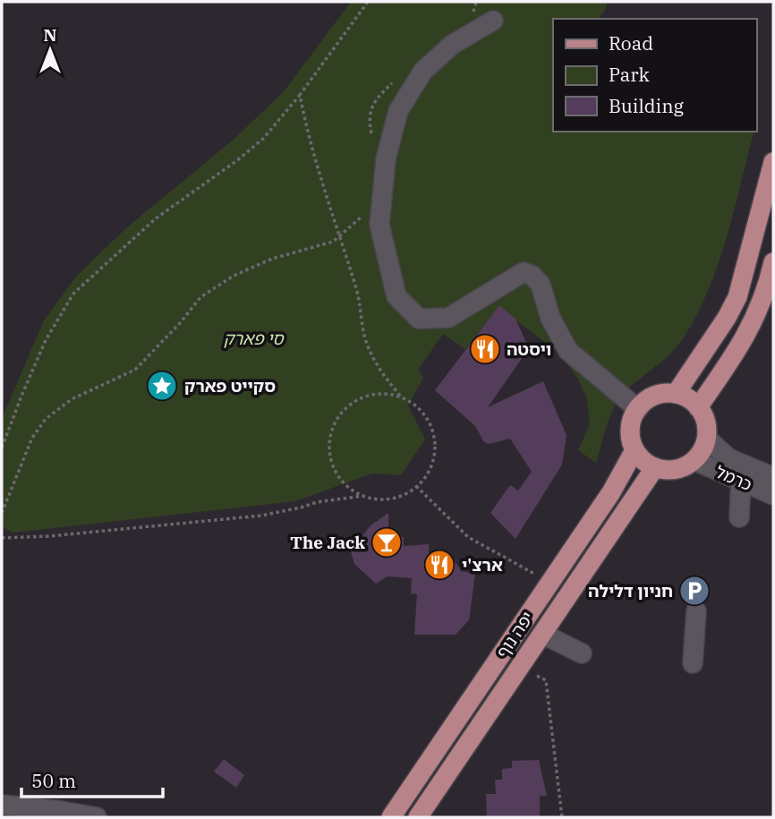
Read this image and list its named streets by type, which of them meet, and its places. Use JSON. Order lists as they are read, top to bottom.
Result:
{
  "streets": {
    "main road": ["יפה נוף"],
    "street": ["כרמל"]
  },
  "crossings": [
    ["כרמל", "יפה נוף"]
  ],
  "parks": ["סי פארק"],
  "places": {
    "restaurant": ["ויסטה", "ארצ'י"],
    "place": ["סקייט פארק"],
    "bar": ["The Jack"],
    "parking": ["חניון דלילה"]
  },
  "legend": ["Road", "Park", "Building"],
  "scale_bar": "50 m",
  "north": "top"
}
